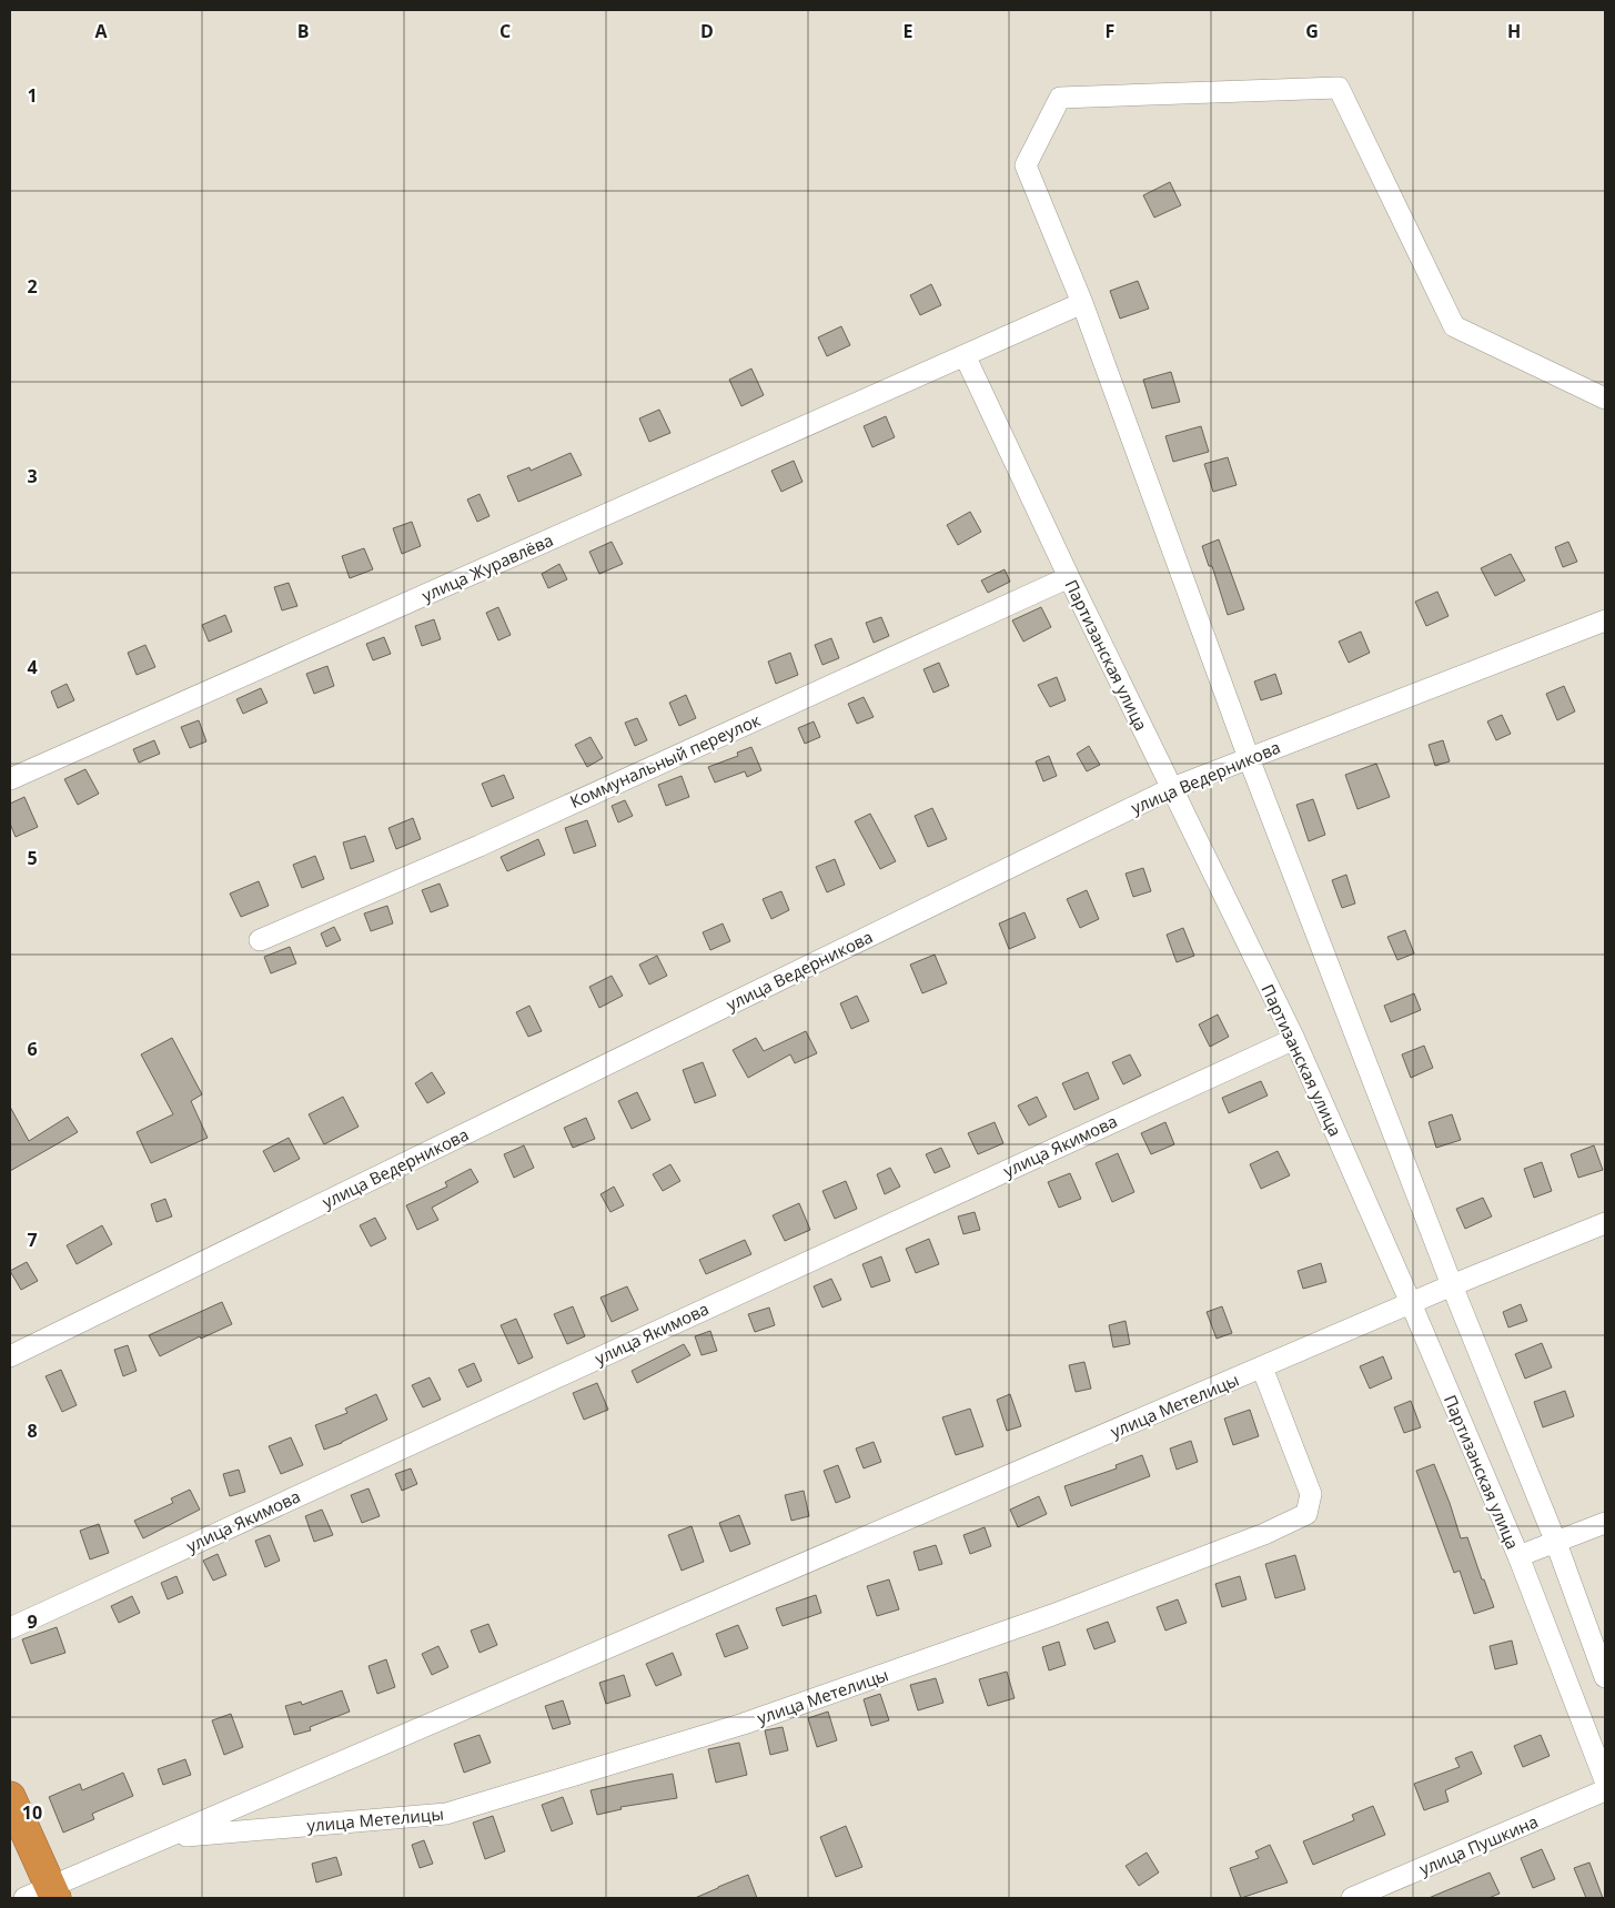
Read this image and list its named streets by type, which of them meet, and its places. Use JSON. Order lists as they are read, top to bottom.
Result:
{
  "streets": {
    "street": [
      "улица Журавлёва",
      "Партизанская улица",
      "Коммунальный переулок",
      "улица Ведерникова",
      "улица Якимова",
      "улица Метелицы",
      "улица Пушкина"
    ]
  },
  "crossings": [
    ["улица Журавлёва", "Партизанская улица"],
    ["Партизанская улица", "Коммунальный переулок"],
    ["Партизанская улица", "улица Ведерникова"],
    ["Партизанская улица", "улица Якимова"],
    ["Партизанская улица", "улица Метелицы"]
  ],
  "grid": {
    "columns": [
      "A",
      "B",
      "C",
      "D",
      "E",
      "F",
      "G",
      "H"
    ],
    "rows": [
      "1",
      "2",
      "3",
      "4",
      "5",
      "6",
      "7",
      "8",
      "9",
      "10"
    ]
  }
}
